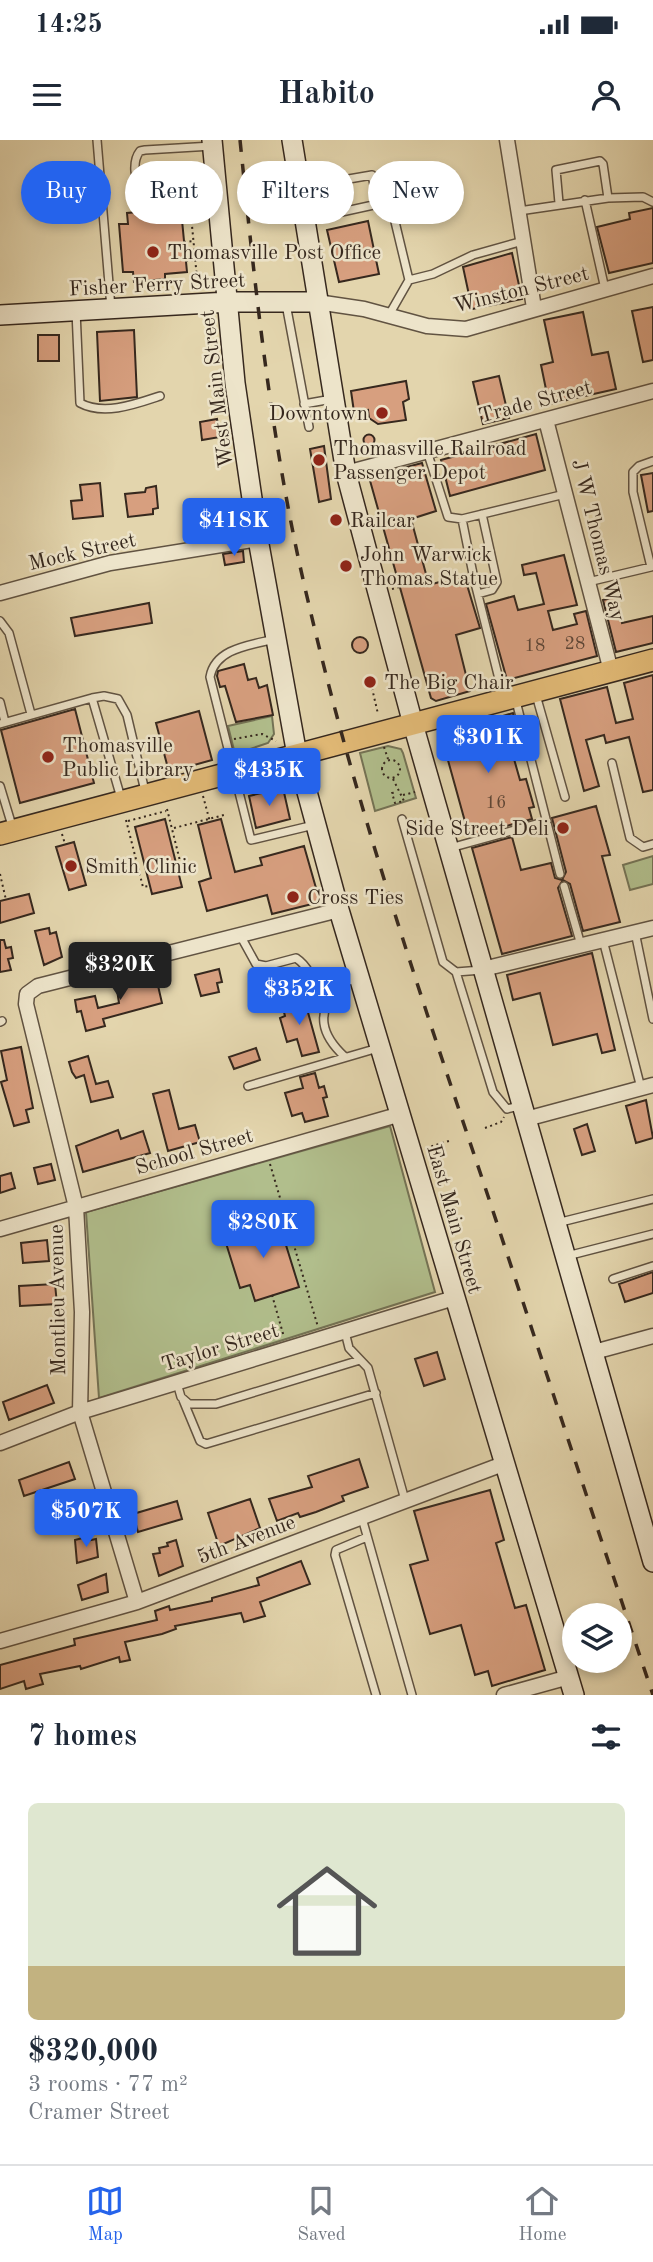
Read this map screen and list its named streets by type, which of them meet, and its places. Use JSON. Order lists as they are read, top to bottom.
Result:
{
  "streets": {
    "street": [
      "Fisher Ferry Street",
      "Winston Street",
      "West Main Street",
      "Trade Street",
      "J W Thomas Way",
      "Mock Street",
      "School Street",
      "East Main Street",
      "Montlieu Avenue",
      "Taylor Street",
      "5th Avenue"
    ]
  },
  "crossings": [
    ["Fisher Ferry Street", "Winston Street"],
    ["Fisher Ferry Street", "West Main Street"],
    ["West Main Street", "Mock Street"],
    ["West Main Street", "East Main Street"],
    ["Trade Street", "J W Thomas Way"],
    ["School Street", "East Main Street"],
    ["School Street", "Montlieu Avenue"],
    ["East Main Street", "Taylor Street"],
    ["East Main Street", "5th Avenue"],
    ["Montlieu Avenue", "Taylor Street"],
    ["Montlieu Avenue", "5th Avenue"]
  ],
  "places": [
    "Thomasville Post Office",
    "Downtown",
    "Thomasville Railroad Passenger Depot",
    "Railcar",
    "John Warwick Thomas Statue",
    "The Big Chair",
    "Thomasville Public Library",
    "Side Street Deli",
    "Smith Clinic",
    "Cross Ties"
  ],
  "house_numbers": ["28", "18", "16"],
  "page": {
    "status": "14:25",
    "header": "Habito",
    "chip": [
      "Buy",
      "Rent",
      "Filters",
      "New"
    ],
    "price": [
      "$418K",
      "$301K",
      "$435K",
      "$320K",
      "$352K",
      "$280K",
      "$507K"
    ],
    "heading": "7 homes",
    "list": [
      {
        "name": "$320,000",
        "note": "3 rooms · 77 m² · Cramer Street"
      }
    ],
    "tabs": ["Map", "Saved", "Home"]
  }
}
